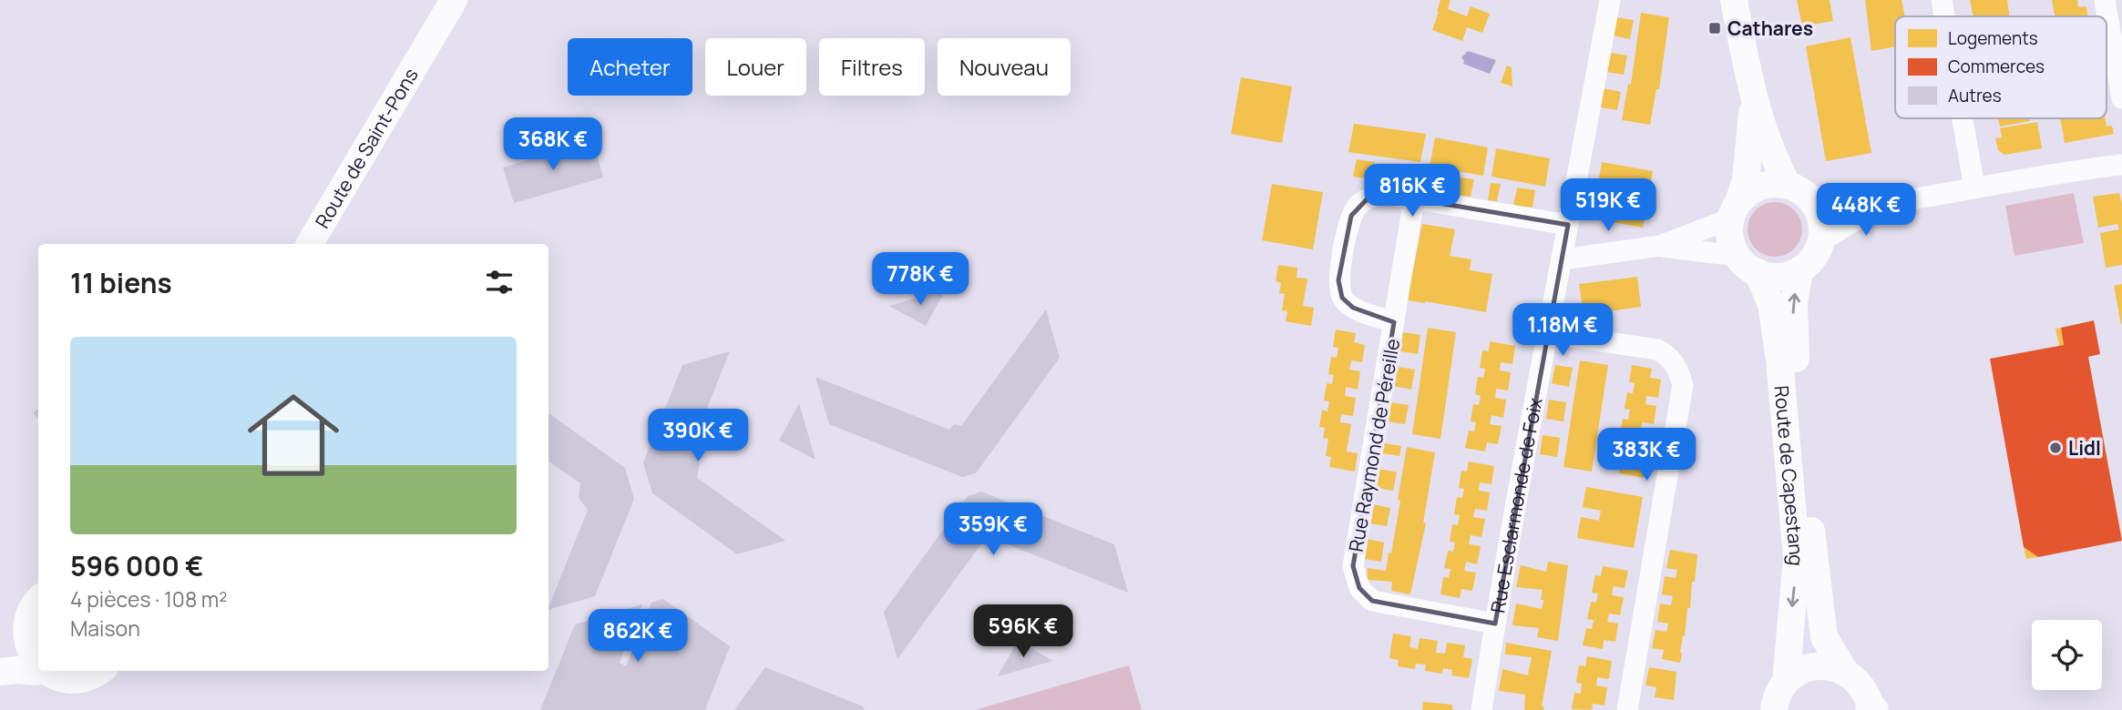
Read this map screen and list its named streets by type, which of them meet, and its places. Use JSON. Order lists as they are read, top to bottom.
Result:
{
  "streets": {
    "main road": ["Route de Saint-Pons", "Route de Capestang"],
    "street": ["Rue Raymond de Péreille", "Rue Esclarmonde de Foix"]
  },
  "crossings": [
    ["Rue Raymond de Péreille", "Rue Esclarmonde de Foix"]
  ],
  "places": {
    "transit": ["Cathares"],
    "other": ["Lidl"]
  },
  "legend": ["Logements", "Commerces", "Autres"],
  "page": {
    "chip": [
      "Acheter",
      "Louer",
      "Filtres",
      "Nouveau"
    ],
    "price": [
      "368K €",
      "816K €",
      "519K €",
      "448K €",
      "778K €",
      "1.18M €",
      "390K €",
      "383K €",
      "359K €",
      "596K €",
      "862K €"
    ],
    "heading": "11 biens",
    "list": [
      {
        "name": "596 000 €",
        "note": "4 pièces · 108 m² · Maison"
      }
    ]
  }
}
